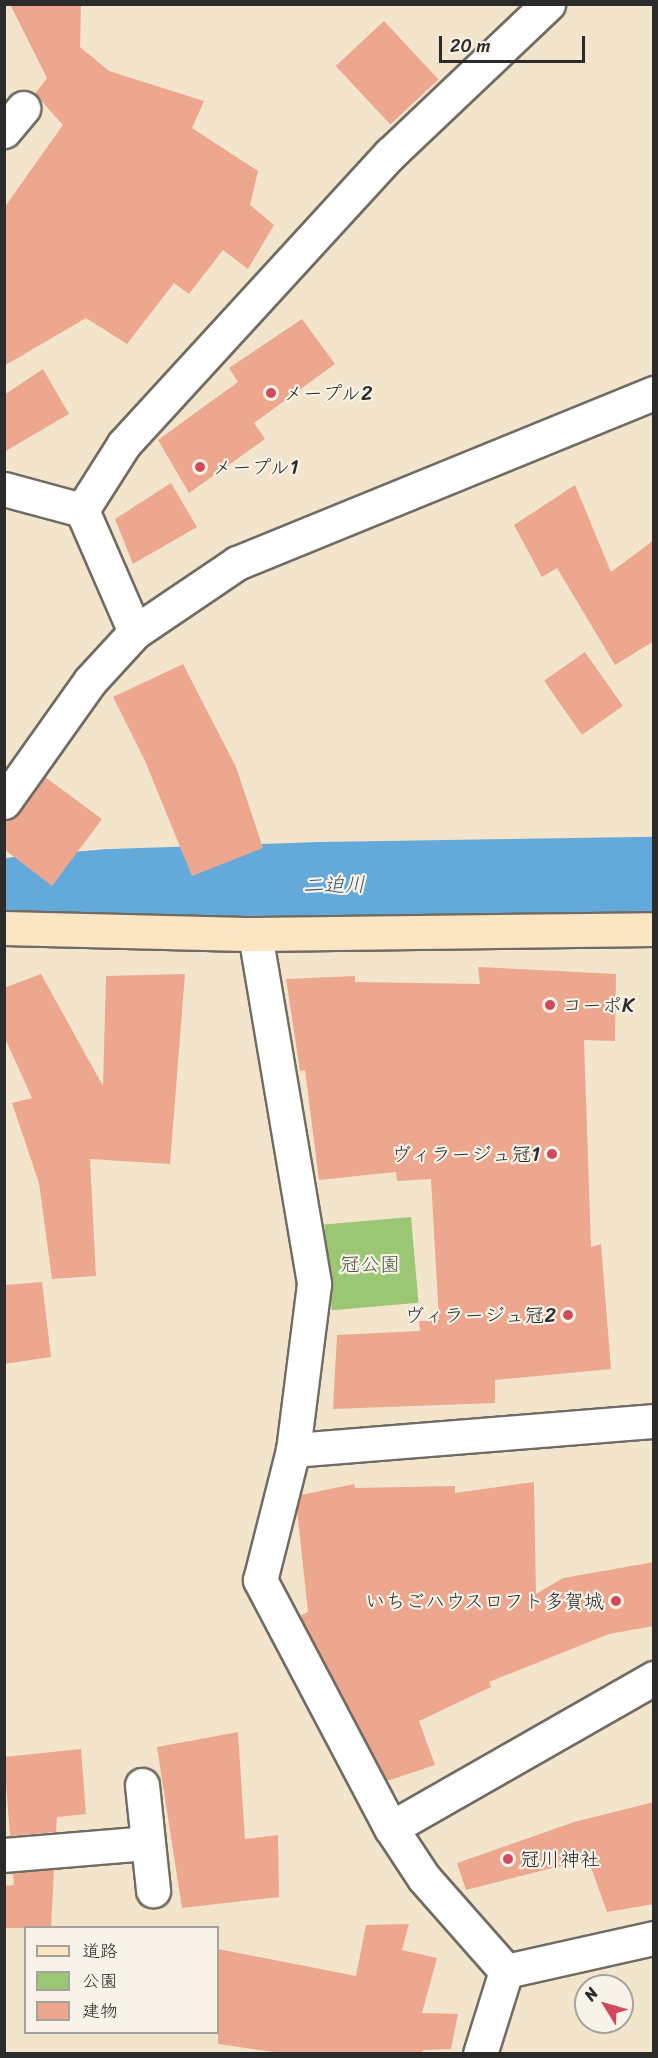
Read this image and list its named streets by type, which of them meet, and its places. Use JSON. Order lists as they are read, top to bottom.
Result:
{
  "water": ["二迫川"],
  "parks": ["冠公園"],
  "places": [
    "メープル2",
    "メープル1",
    "コーポK",
    "ヴィラージュ冠1",
    "ヴィラージュ冠2",
    "いちごハウスロフト多賀城",
    "冠川神社"
  ],
  "legend": ["道路", "公園", "建物"],
  "scale_bar": "20 m",
  "north": "top left"
}
